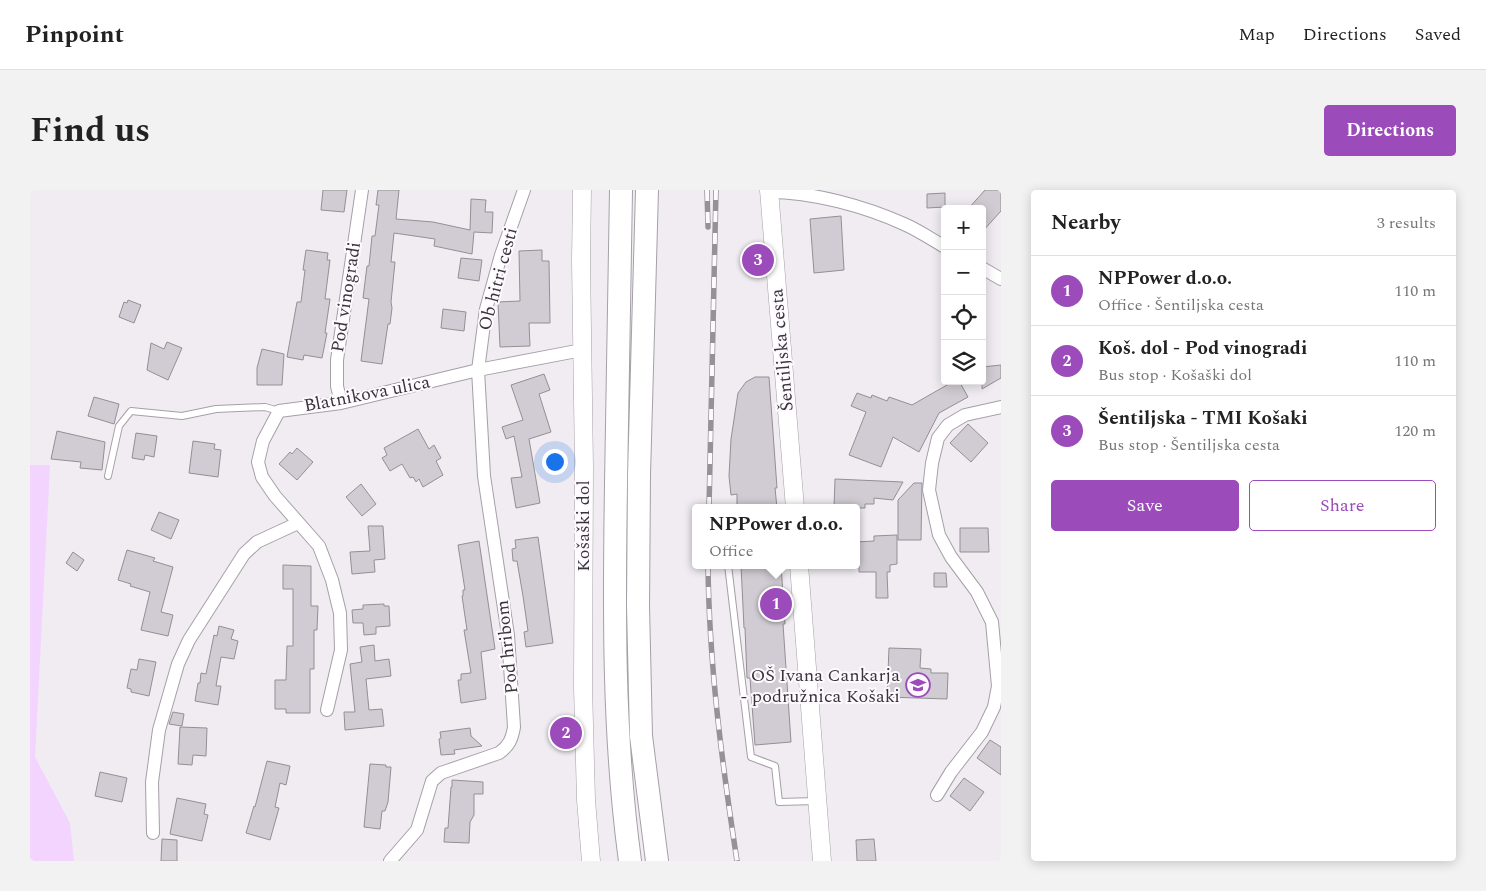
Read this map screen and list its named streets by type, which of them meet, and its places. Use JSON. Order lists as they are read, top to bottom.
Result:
{
  "streets": {
    "street": [
      "Ob hitri cesti",
      "Pod vinogradi",
      "Šentiljska cesta",
      "Blatnikova ulica",
      "Košaški dol",
      "Pod hribom"
    ]
  },
  "crossings": [
    ["Ob hitri cesti", "Blatnikova ulica"],
    ["Ob hitri cesti", "Pod hribom"],
    ["Pod vinogradi", "Blatnikova ulica"],
    ["Blatnikova ulica", "Košaški dol"],
    ["Blatnikova ulica", "Pod hribom"]
  ],
  "places": {
    "school or university": ["OŠ Ivana Cankarja - podružnica Košaki"]
  },
  "page": {
    "header": "Pinpoint",
    "nav": ["Map", "Directions", "Saved"],
    "title": "Find us",
    "buttons": [
      "Directions",
      ["Save", "Share"]
    ],
    "heading": ["Nearby", "3 results"],
    "map_buttons": ["+", "−"],
    "pins": ["3", "1", "2"],
    "list": [
      {
        "mark": "1",
        "name": "NPPower d.o.o.",
        "note": "Office · Šentiljska cesta",
        "value": "110 m"
      },
      {
        "mark": "2",
        "name": "Koš. dol - Pod vinogradi",
        "note": "Bus stop · Košaški dol",
        "value": "110 m"
      },
      {
        "mark": "3",
        "name": "Šentiljska - TMI Košaki",
        "note": "Bus stop · Šentiljska cesta",
        "value": "120 m"
      }
    ],
    "popup": ["NPPower d.o.o.", "Office"]
  }
}
